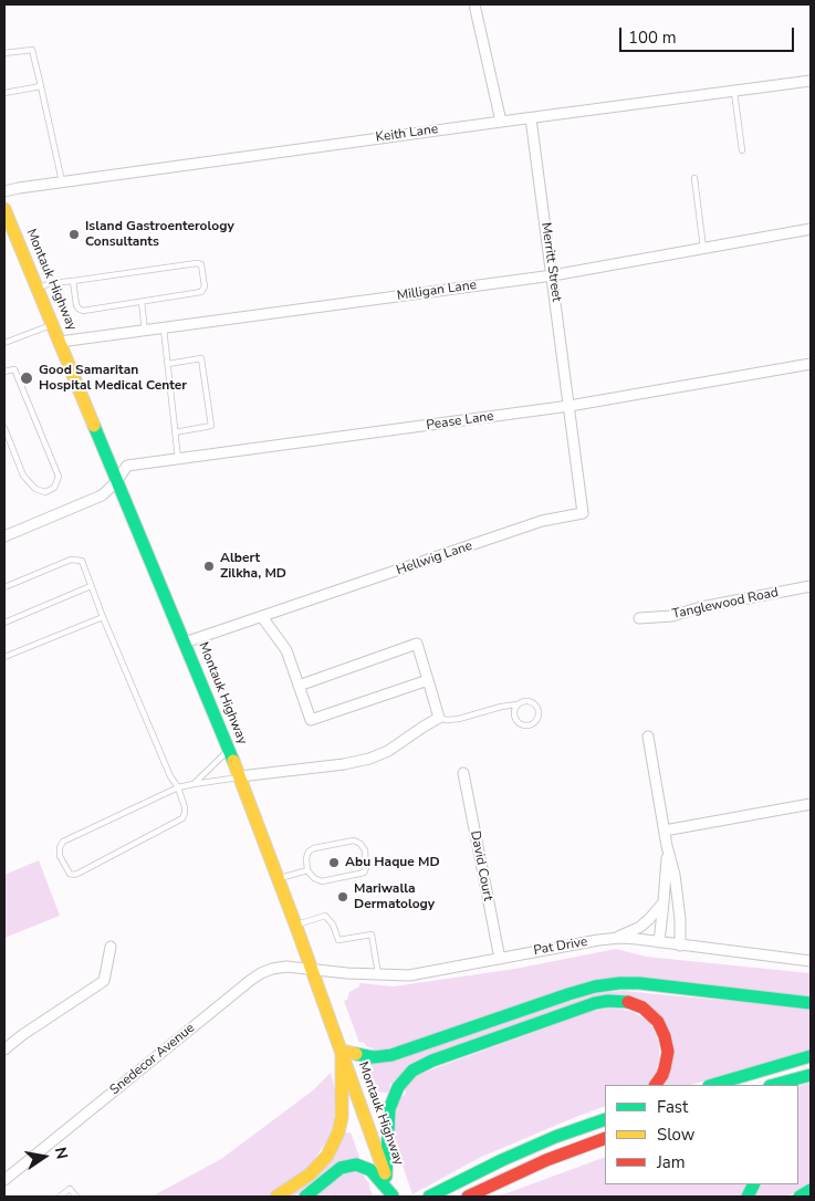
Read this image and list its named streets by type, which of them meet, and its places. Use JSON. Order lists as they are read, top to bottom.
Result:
{
  "streets": {
    "main road": ["Montauk Highway"],
    "street": [
      "Keith Lane",
      "Merritt Street",
      "Milligan Lane",
      "Pease Lane",
      "Hellwig Lane",
      "Tanglewood Road",
      "David Court",
      "Pat Drive",
      "Snedecor Avenue"
    ]
  },
  "crossings": [
    ["Keith Lane", "Merritt Street"],
    ["Merritt Street", "Milligan Lane"],
    ["Merritt Street", "Pease Lane"],
    ["Merritt Street", "Hellwig Lane"],
    ["Montauk Highway", "Milligan Lane"],
    ["Montauk Highway", "Pease Lane"],
    ["Montauk Highway", "Hellwig Lane"],
    ["Montauk Highway", "Pat Drive"],
    ["Montauk Highway", "Snedecor Avenue"],
    ["Pease Lane", "Hellwig Lane"],
    ["David Court", "Pat Drive"],
    ["Pat Drive", "Snedecor Avenue"]
  ],
  "places": [
    "Island Gastroenterology Consultants",
    "Good Samaritan Hospital Medical Center",
    "Albert Zilkha, MD",
    "Abu Haque MD",
    "Mariwalla Dermatology"
  ],
  "legend": ["Fast", "Slow", "Jam"],
  "scale_bar": "100 m",
  "north": "right"
}
